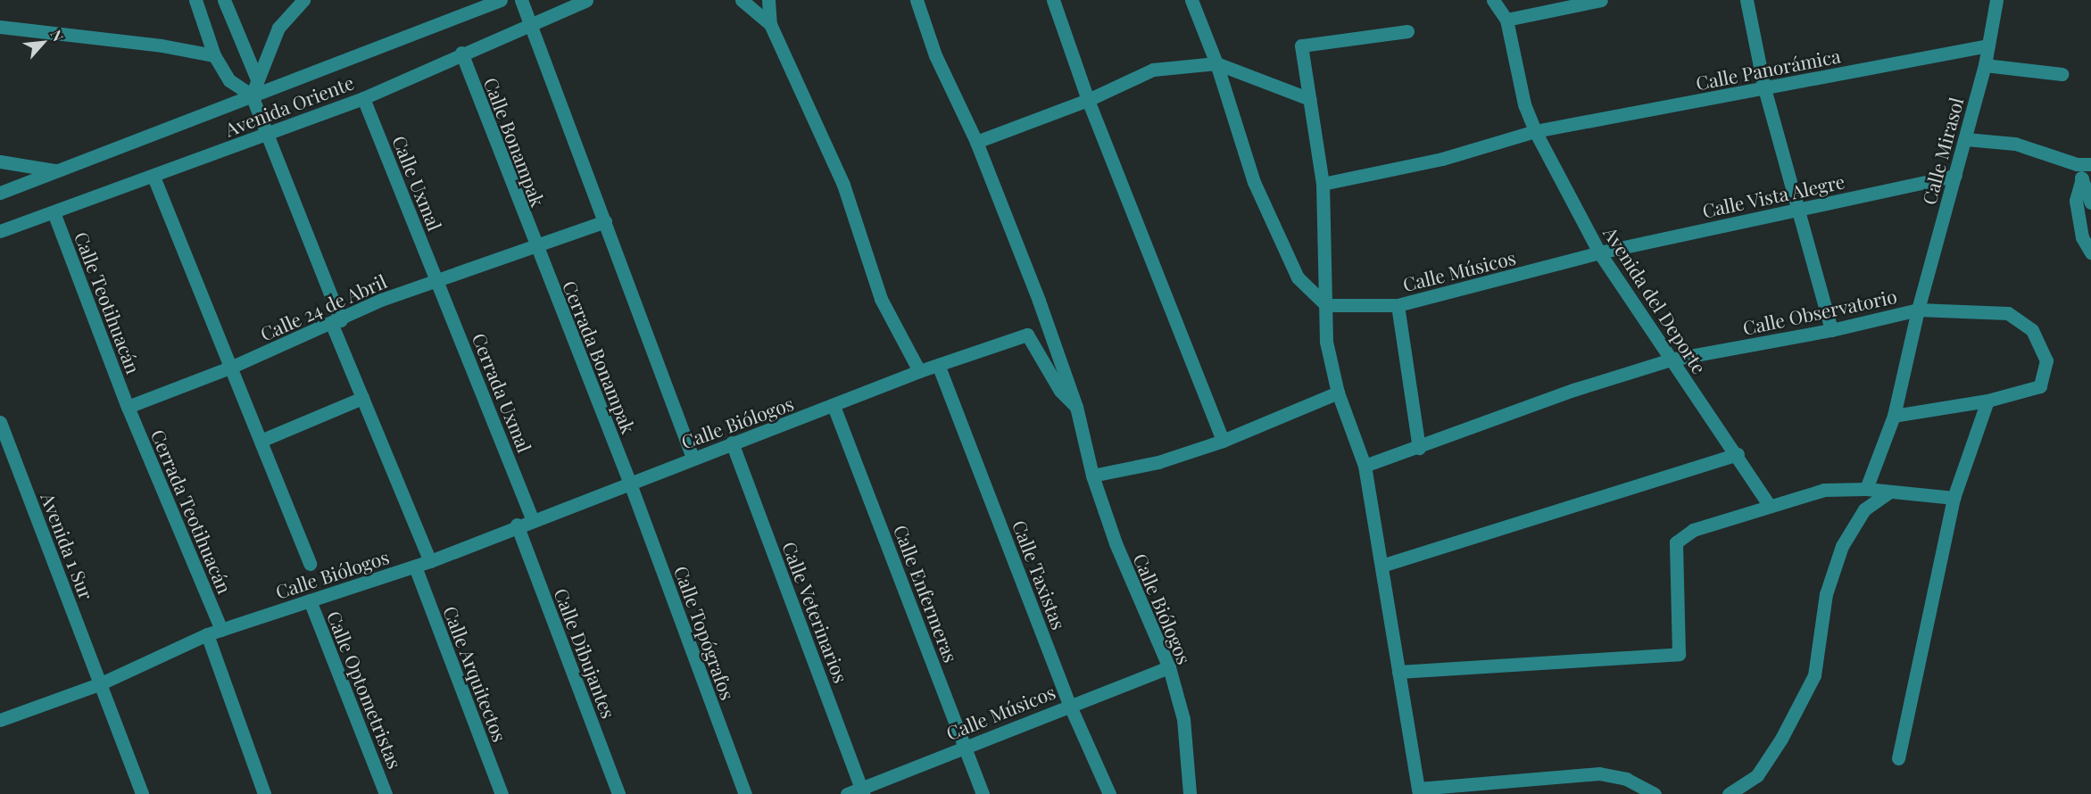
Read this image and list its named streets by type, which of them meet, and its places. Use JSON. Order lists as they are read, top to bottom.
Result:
{
  "streets": {
    "street": [
      "Calle Panorámica",
      "Avenida Oriente",
      "Calle Bonampak",
      "Calle Mirasol",
      "Calle Uxmal",
      "Calle Vista Alegre",
      "Calle Músicos",
      "Avenida del Deporte",
      "Calle Teotihuacán",
      "Calle 24 de Abril",
      "Calle Observatorio",
      "Cerrada Bonampak",
      "Cerrada Uxmal",
      "Calle Biólogos",
      "Cerrada Teotihuacán",
      "Avenida 1 Sur",
      "Calle Taxistas",
      "Calle Enfermeras",
      "Calle Veterinarios",
      "Calle Topógrafos",
      "Calle Dibujantes",
      "Calle Arquitectos",
      "Calle Optometristas"
    ]
  },
  "crossings": [
    ["Calle Panorámica", "Calle Mirasol"],
    ["Calle Panorámica", "Avenida del Deporte"],
    ["Avenida Oriente", "Calle Bonampak"],
    ["Avenida Oriente", "Calle Uxmal"],
    ["Avenida Oriente", "Calle Teotihuacán"],
    ["Calle Bonampak", "Calle 24 de Abril"],
    ["Calle Bonampak", "Cerrada Bonampak"],
    ["Calle Mirasol", "Calle Vista Alegre"],
    ["Calle Mirasol", "Calle Observatorio"],
    ["Calle Uxmal", "Calle 24 de Abril"],
    ["Calle Uxmal", "Cerrada Uxmal"],
    ["Calle Vista Alegre", "Calle Músicos"],
    ["Calle Vista Alegre", "Avenida del Deporte"],
    ["Calle Músicos", "Avenida del Deporte"],
    ["Calle Músicos", "Calle Biólogos"],
    ["Calle Músicos", "Calle Taxistas"],
    ["Calle Músicos", "Calle Enfermeras"],
    ["Calle Músicos", "Calle Veterinarios"],
    ["Avenida del Deporte", "Calle Observatorio"],
    ["Calle Teotihuacán", "Calle 24 de Abril"],
    ["Calle Teotihuacán", "Cerrada Teotihuacán"],
    ["Calle 24 de Abril", "Cerrada Bonampak"],
    ["Calle 24 de Abril", "Cerrada Uxmal"],
    ["Calle 24 de Abril", "Cerrada Teotihuacán"],
    ["Cerrada Bonampak", "Calle Biólogos"],
    ["Cerrada Bonampak", "Calle Topógrafos"],
    ["Cerrada Uxmal", "Calle Biólogos"],
    ["Calle Biólogos", "Cerrada Teotihuacán"],
    ["Calle Biólogos", "Avenida 1 Sur"],
    ["Calle Biólogos", "Calle Taxistas"],
    ["Calle Biólogos", "Calle Enfermeras"],
    ["Calle Biólogos", "Calle Veterinarios"],
    ["Calle Biólogos", "Calle Topógrafos"],
    ["Calle Biólogos", "Calle Dibujantes"],
    ["Calle Biólogos", "Calle Arquitectos"],
    ["Calle Biólogos", "Calle Optometristas"]
  ],
  "north": "top right"
}
